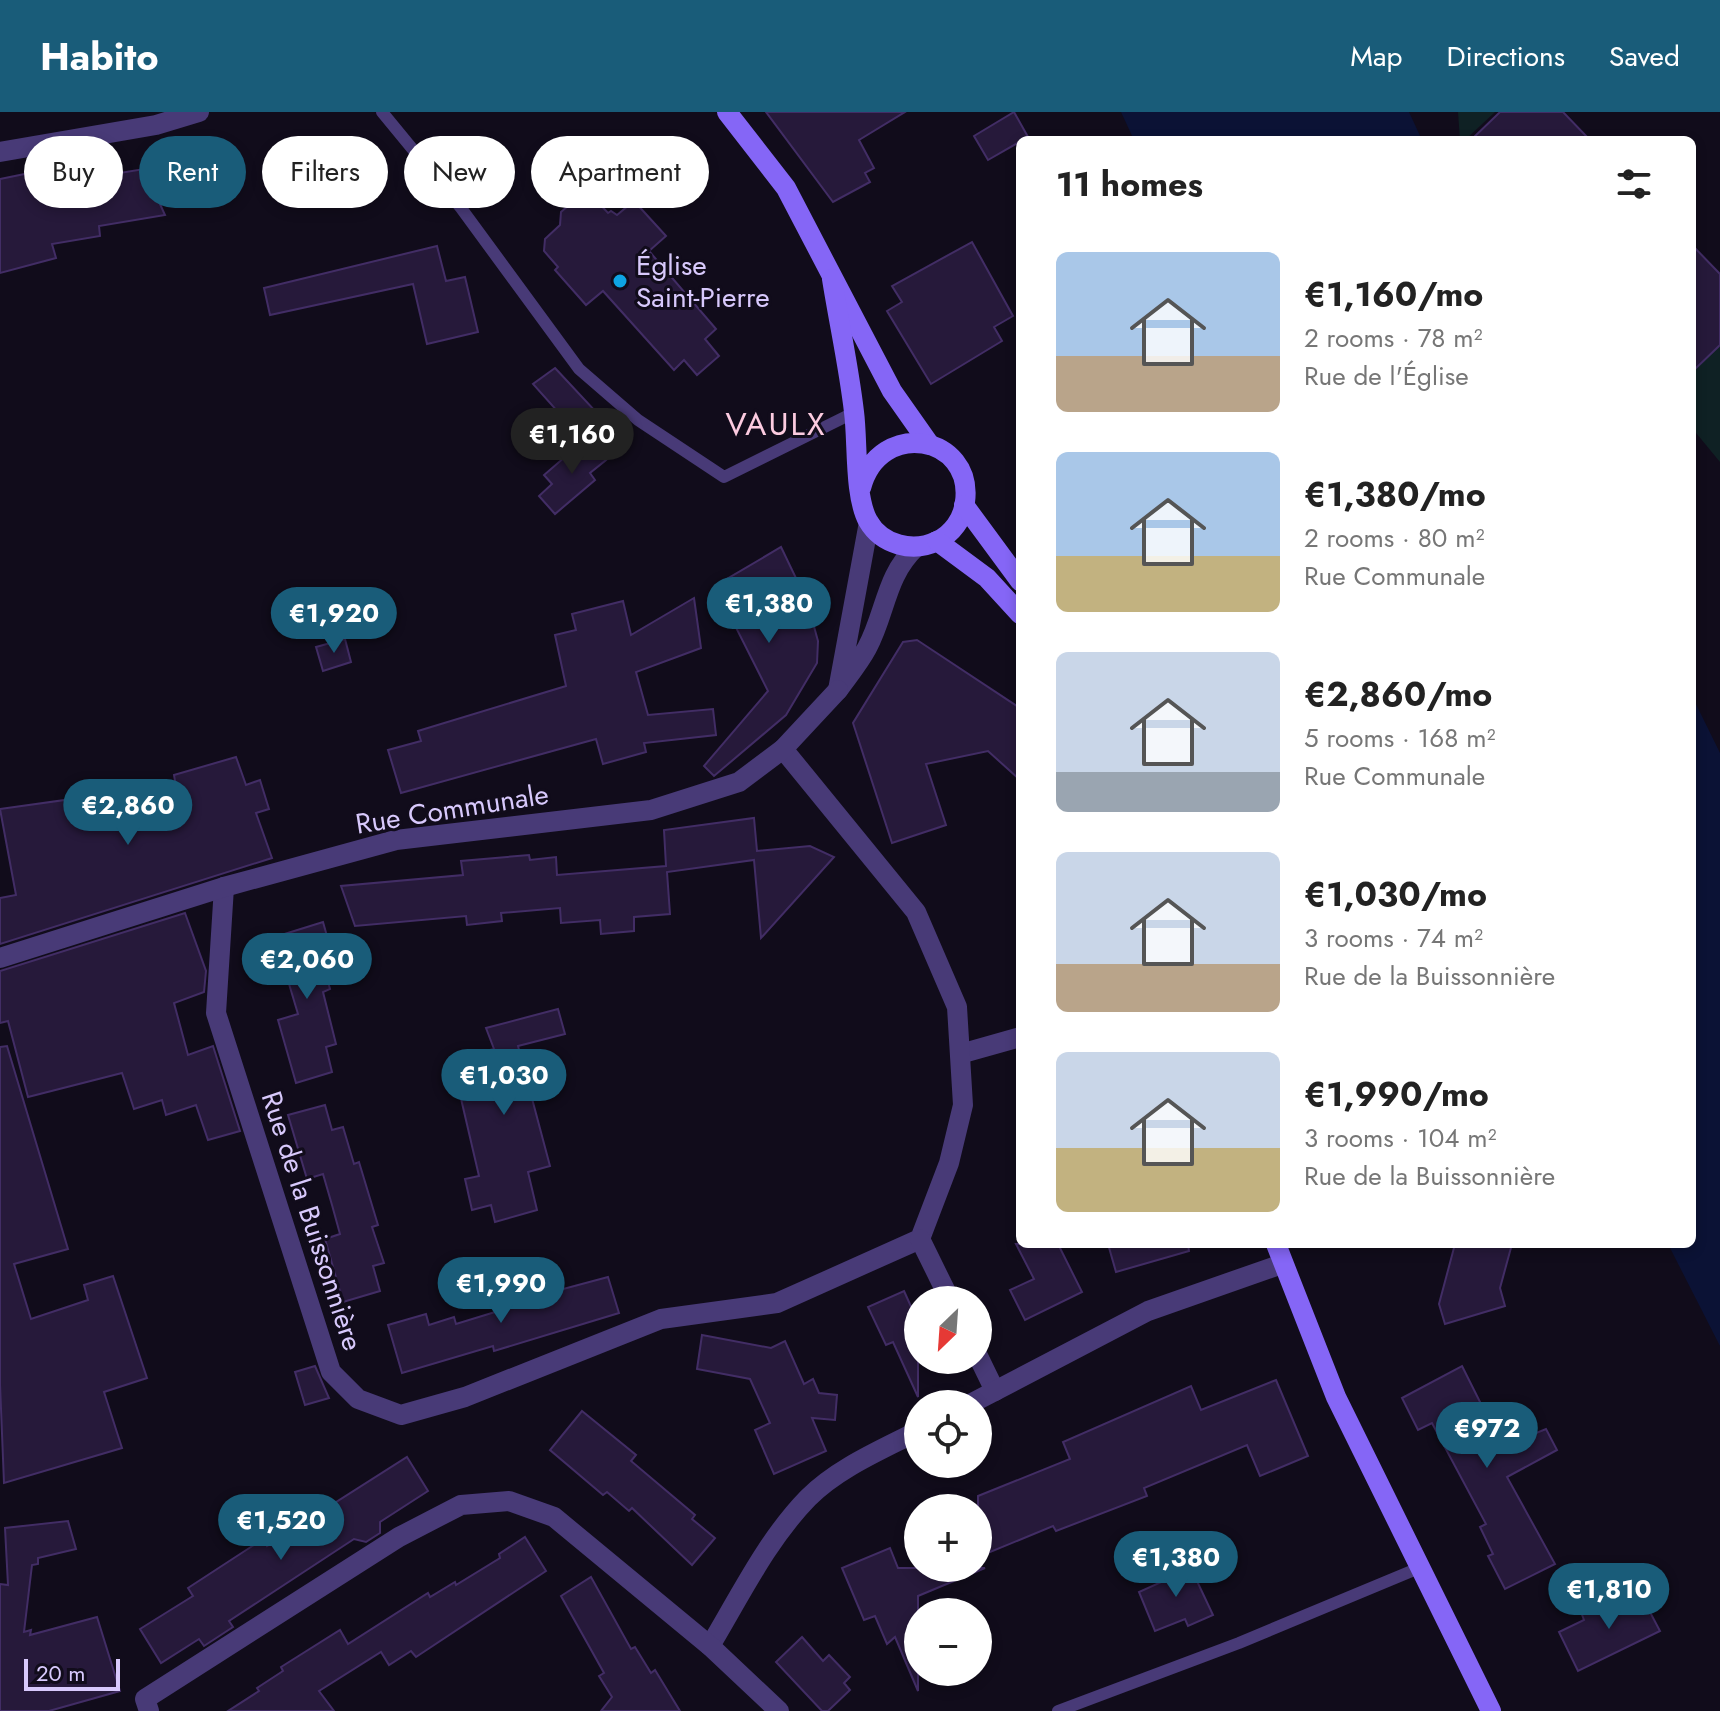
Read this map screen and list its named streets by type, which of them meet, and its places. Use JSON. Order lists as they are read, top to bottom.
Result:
{
  "streets": {
    "street": ["Rue Communale", "Rue de la Buissonnière"]
  },
  "crossings": [
    ["Rue Communale", "Rue de la Buissonnière"]
  ],
  "districts": ["VAULX"],
  "places": ["Église Saint-Pierre"],
  "scale_bar": "20 m",
  "north": "bottom left",
  "page": {
    "header": "Habito",
    "nav": ["Map", "Directions", "Saved"],
    "chip": [
      "Buy",
      "Rent",
      "Filters",
      "New",
      "Apartment"
    ],
    "heading": "11 homes",
    "list": [
      {
        "name": "€1,160/mo",
        "note": "2 rooms · 78 m² · Rue de l'Église"
      },
      {
        "name": "€1,380/mo",
        "note": "2 rooms · 80 m² · Rue Communale"
      },
      {
        "name": "€2,860/mo",
        "note": "5 rooms · 168 m² · Rue Communale"
      },
      {
        "name": "€1,030/mo",
        "note": "3 rooms · 74 m² · Rue de la Buissonnière"
      },
      {
        "name": "€1,990/mo",
        "note": "3 rooms · 104 m² · Rue de la Buissonnière"
      }
    ],
    "price": [
      "€1,160",
      "€1,380",
      "€1,920",
      "€2,860",
      "€2,060",
      "€1,030",
      "€1,990",
      "€972",
      "€1,520",
      "€1,380",
      "€1,810"
    ],
    "map_buttons": ["+", "−"],
    "scale": "20 m"
  }
}
